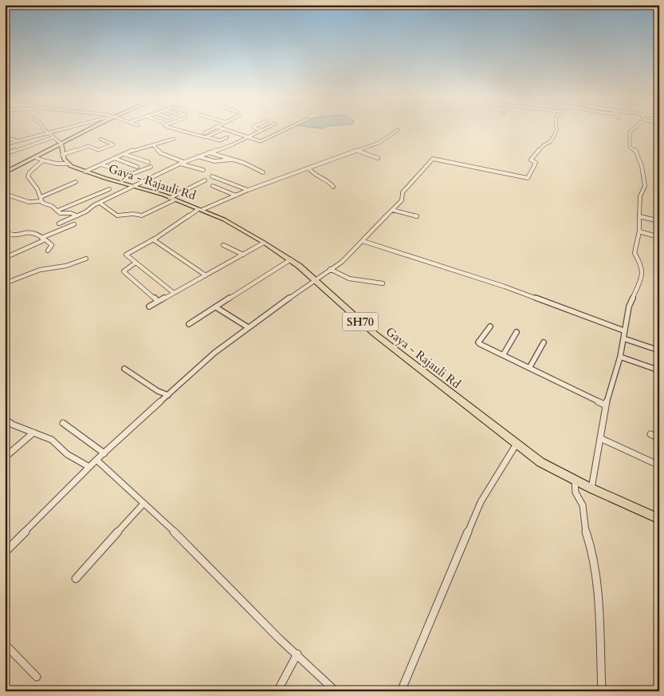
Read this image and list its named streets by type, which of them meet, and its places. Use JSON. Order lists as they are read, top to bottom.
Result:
{
  "streets": {
    "main road": ["Gaya - Rajauli Rd", "SH70"]
  }
}
